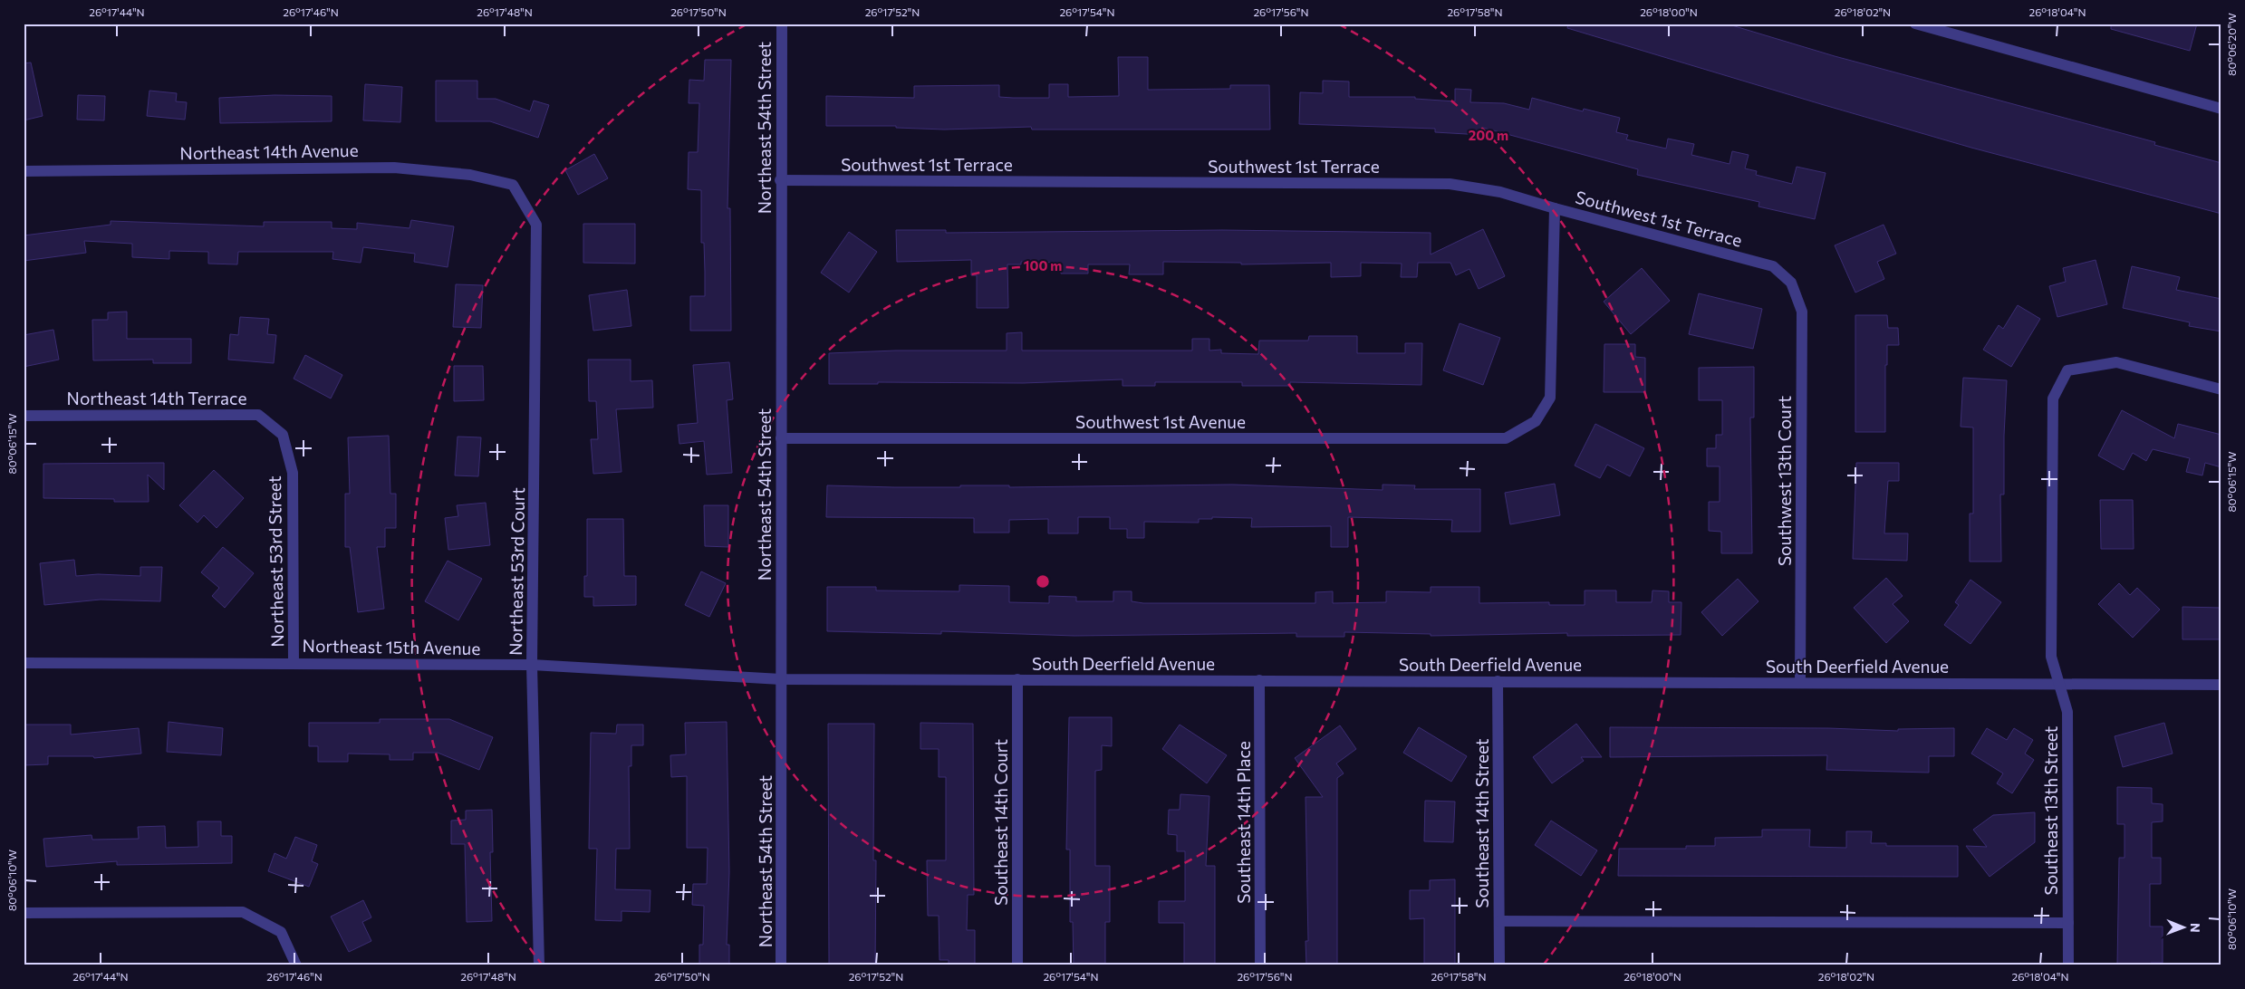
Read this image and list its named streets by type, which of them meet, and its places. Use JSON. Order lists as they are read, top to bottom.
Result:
{
  "streets": {
    "street": [
      "Northeast 54th Street",
      "Northeast 14th Avenue",
      "Southwest 1st Terrace",
      "Northeast 14th Terrace",
      "Southwest 1st Avenue",
      "Southwest 13th Court",
      "Northeast 53rd Street",
      "Northeast 53rd Court",
      "Northeast 15th Avenue",
      "South Deerfield Avenue",
      "Southeast 13th Street",
      "Southeast 14th Court",
      "Southeast 14th Place",
      "Southeast 14th Street"
    ]
  },
  "crossings": [
    ["Northeast 54th Street", "Southwest 1st Terrace"],
    ["Northeast 54th Street", "Southwest 1st Avenue"],
    ["Northeast 54th Street", "South Deerfield Avenue"],
    ["Northeast 14th Avenue", "Northeast 53rd Court"],
    ["Southwest 1st Terrace", "Southwest 1st Avenue"],
    ["Southwest 1st Terrace", "Southwest 13th Court"],
    ["Northeast 14th Terrace", "Northeast 53rd Street"],
    ["Southwest 13th Court", "South Deerfield Avenue"],
    ["Northeast 53rd Street", "Northeast 15th Avenue"],
    ["Northeast 53rd Court", "Northeast 15th Avenue"],
    ["Northeast 15th Avenue", "South Deerfield Avenue"],
    ["South Deerfield Avenue", "Southeast 13th Street"],
    ["South Deerfield Avenue", "Southeast 14th Court"],
    ["South Deerfield Avenue", "Southeast 14th Place"],
    ["South Deerfield Avenue", "Southeast 14th Street"]
  ],
  "north": "right",
  "coordinates": [
    "26°17'44\"N",
    "26°17'46\"N",
    "26°17'48\"N",
    "26°17'50\"N",
    "26°17'52\"N",
    "26°17'54\"N",
    "26°17'56\"N",
    "26°17'58\"N",
    "26°18'00\"N",
    "26°18'02\"N",
    "26°18'04\"N",
    "80°06'20\"W",
    "80°06'15\"W",
    "80°06'10\"W"
  ],
  "rings": ["200 m", "100 m"]
}
